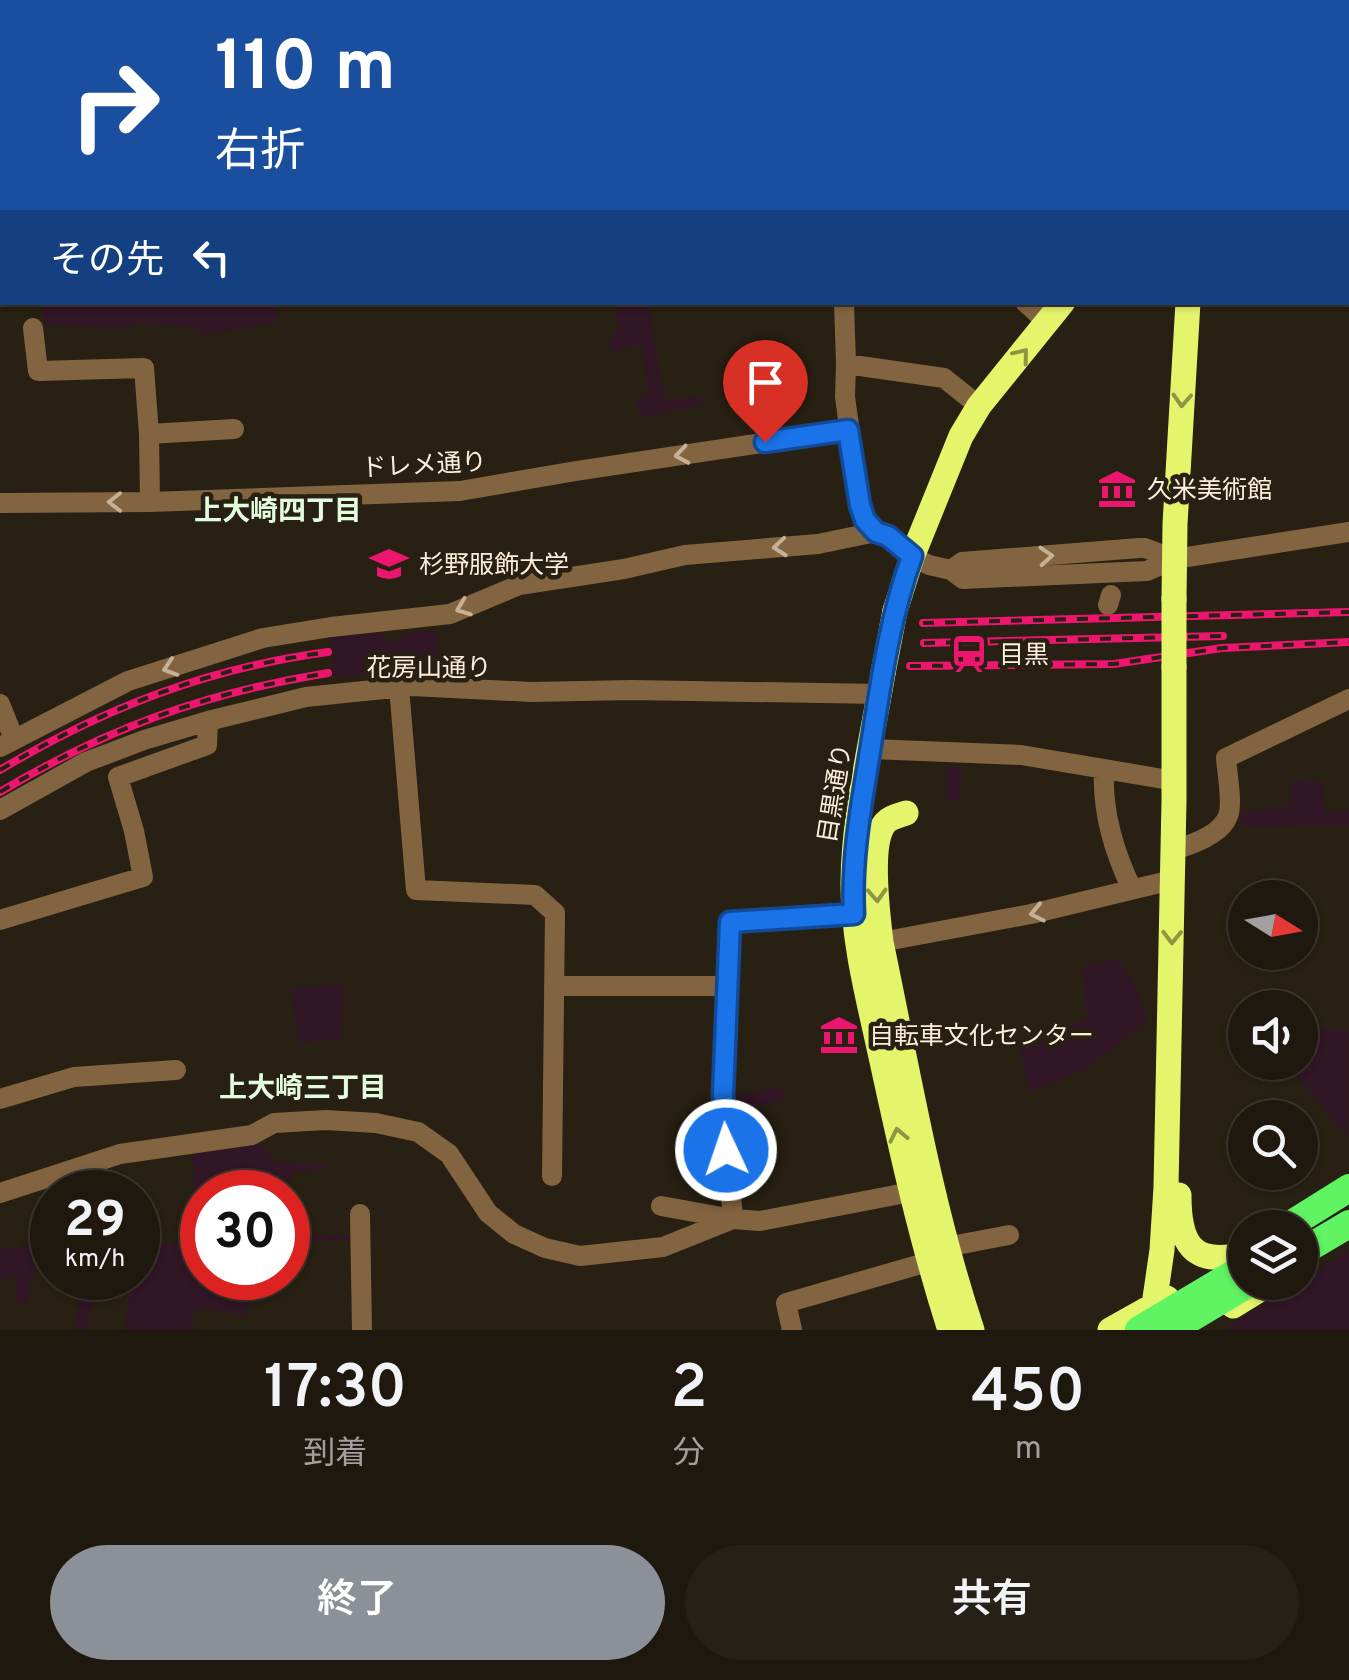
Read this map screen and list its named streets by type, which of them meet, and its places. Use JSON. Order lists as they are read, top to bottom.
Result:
{
  "streets": {
    "main road": ["目黒通り"],
    "street": ["ドレメ通り", "花房山通り"]
  },
  "crossings": [
    ["花房山通り", "目黒通り"]
  ],
  "districts": ["上大崎四丁目", "上大崎三丁目"],
  "places": {
    "museum": ["久米美術館", "自転車文化センター"],
    "school or university": ["杉野服飾大学"],
    "station": ["目黒"]
  },
  "north": "right",
  "page": {
    "turn": ["110 m", "右折"],
    "then": "その先",
    "speed": "29 km/h",
    "limit": "30",
    "eta": [
      "17:30",
      "到着",
      "2",
      "分",
      "450",
      "m"
    ],
    "buttons": ["終了", "共有"]
  }
}
